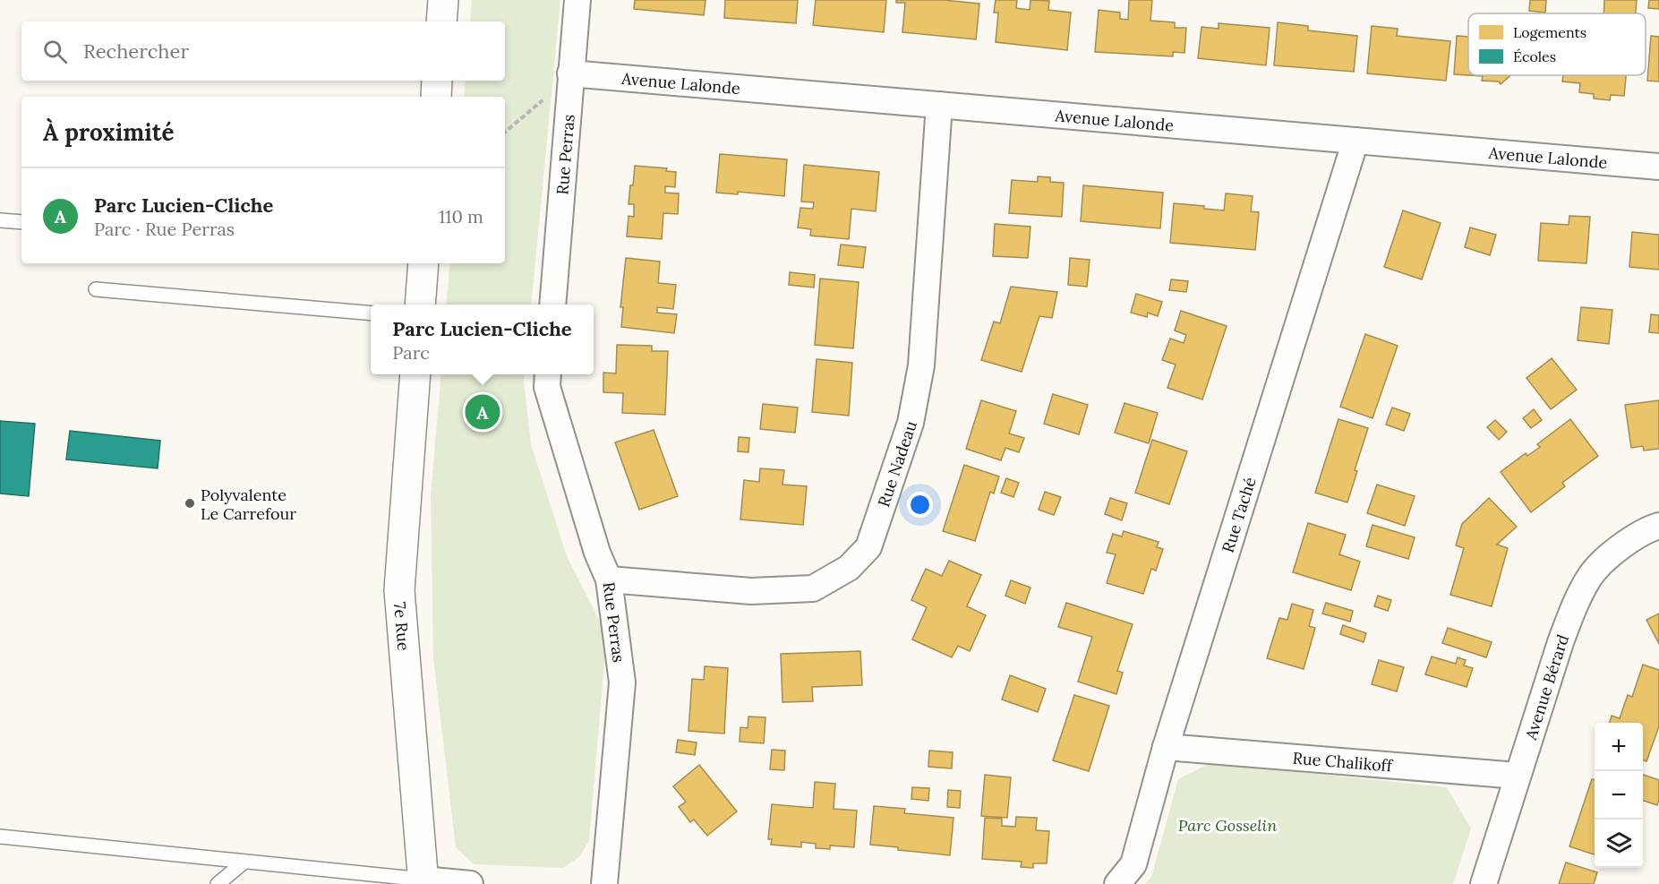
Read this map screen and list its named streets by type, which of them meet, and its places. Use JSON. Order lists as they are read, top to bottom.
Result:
{
  "streets": {
    "street": [
      "Avenue Lalonde",
      "Rue Perras",
      "Rue Nadeau",
      "Rue Taché",
      "7e Rue",
      "Avenue Bérard",
      "Rue Chalikoff"
    ]
  },
  "crossings": [
    ["Avenue Lalonde", "Rue Perras"],
    ["Avenue Lalonde", "Rue Nadeau"],
    ["Avenue Lalonde", "Rue Taché"],
    ["Rue Perras", "Rue Nadeau"],
    ["Rue Taché", "Rue Chalikoff"],
    ["Avenue Bérard", "Rue Chalikoff"]
  ],
  "parks": ["Parc Gosselin"],
  "places": ["Polyvalente Le Carrefour"],
  "legend": ["Logements", "Écoles"],
  "page": {
    "search": "Rechercher",
    "heading": "À proximité",
    "list": [
      {
        "mark": "A",
        "name": "Parc Lucien-Cliche",
        "note": "Parc · Rue Perras",
        "value": "110 m"
      }
    ],
    "popup": ["Parc Lucien-Cliche", "Parc"],
    "pins": "A",
    "map_buttons": ["+", "−"]
  }
}
